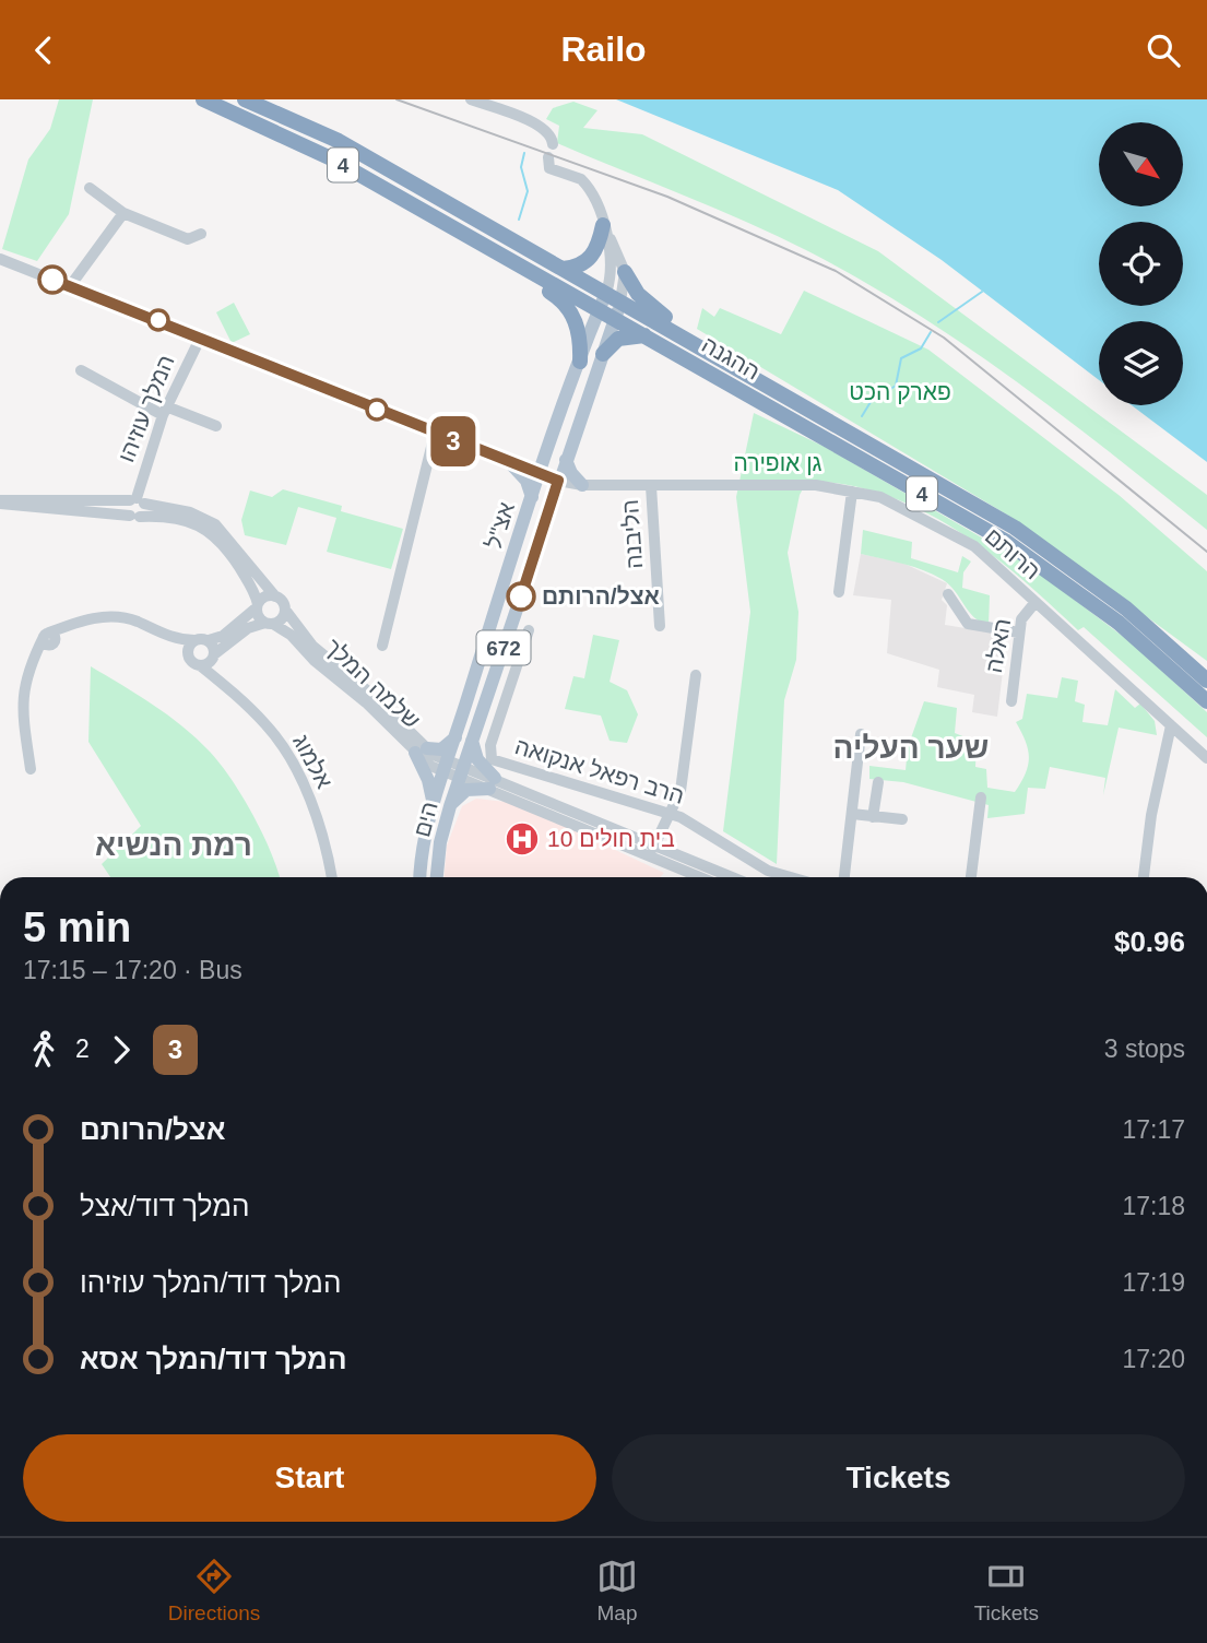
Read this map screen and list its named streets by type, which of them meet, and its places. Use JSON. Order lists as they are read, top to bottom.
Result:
{
  "streets": {
    "highway": ["4", "ההגנה"],
    "main road": ["אצ\"ל", "672", "הים"],
    "street": [
      "המלך עוזיהו",
      "הליבנה",
      "הרותם",
      "האלה",
      "שלמה המלך",
      "אלמוג",
      "הרב רפאל אנקואה"
    ]
  },
  "crossings": [
    ["ההגנה", "אצ\"ל"],
    ["המלך עוזיהו", "הרותם"],
    ["אצ\"ל", "הרותם"],
    ["אצ\"ל", "שלמה המלך"],
    ["אצ\"ל", "הים"],
    ["הליבנה", "הרותם"],
    ["הרותם", "האלה"],
    ["שלמה המלך", "הים"]
  ],
  "districts": ["שער העליה", "רמת הנשיא"],
  "parks": ["פארק הכט", "גן אופירה"],
  "places": {
    "other": ["אצל/הרותם"],
    "hospital": ["בית חולים 10"]
  },
  "lines": ["bus line 3"],
  "north": "bottom right",
  "page": {
    "header": "Railo",
    "on_map": "3",
    "heading": ["5 min", "17:15 – 17:20 · Bus", "$0.96"],
    "legs": ["2", "3", "3 stops"],
    "list": [
      {
        "name": "אצל/הרותם",
        "value": "17:17"
      },
      {
        "name": "המלך דוד/אצל",
        "value": "17:18"
      },
      {
        "name": "המלך דוד/המלך עוזיהו",
        "value": "17:19"
      },
      {
        "name": "המלך דוד/המלך אסא",
        "value": "17:20"
      }
    ],
    "buttons": ["Start", "Tickets"],
    "tabs": ["Directions", "Map", "Tickets"]
  }
}
